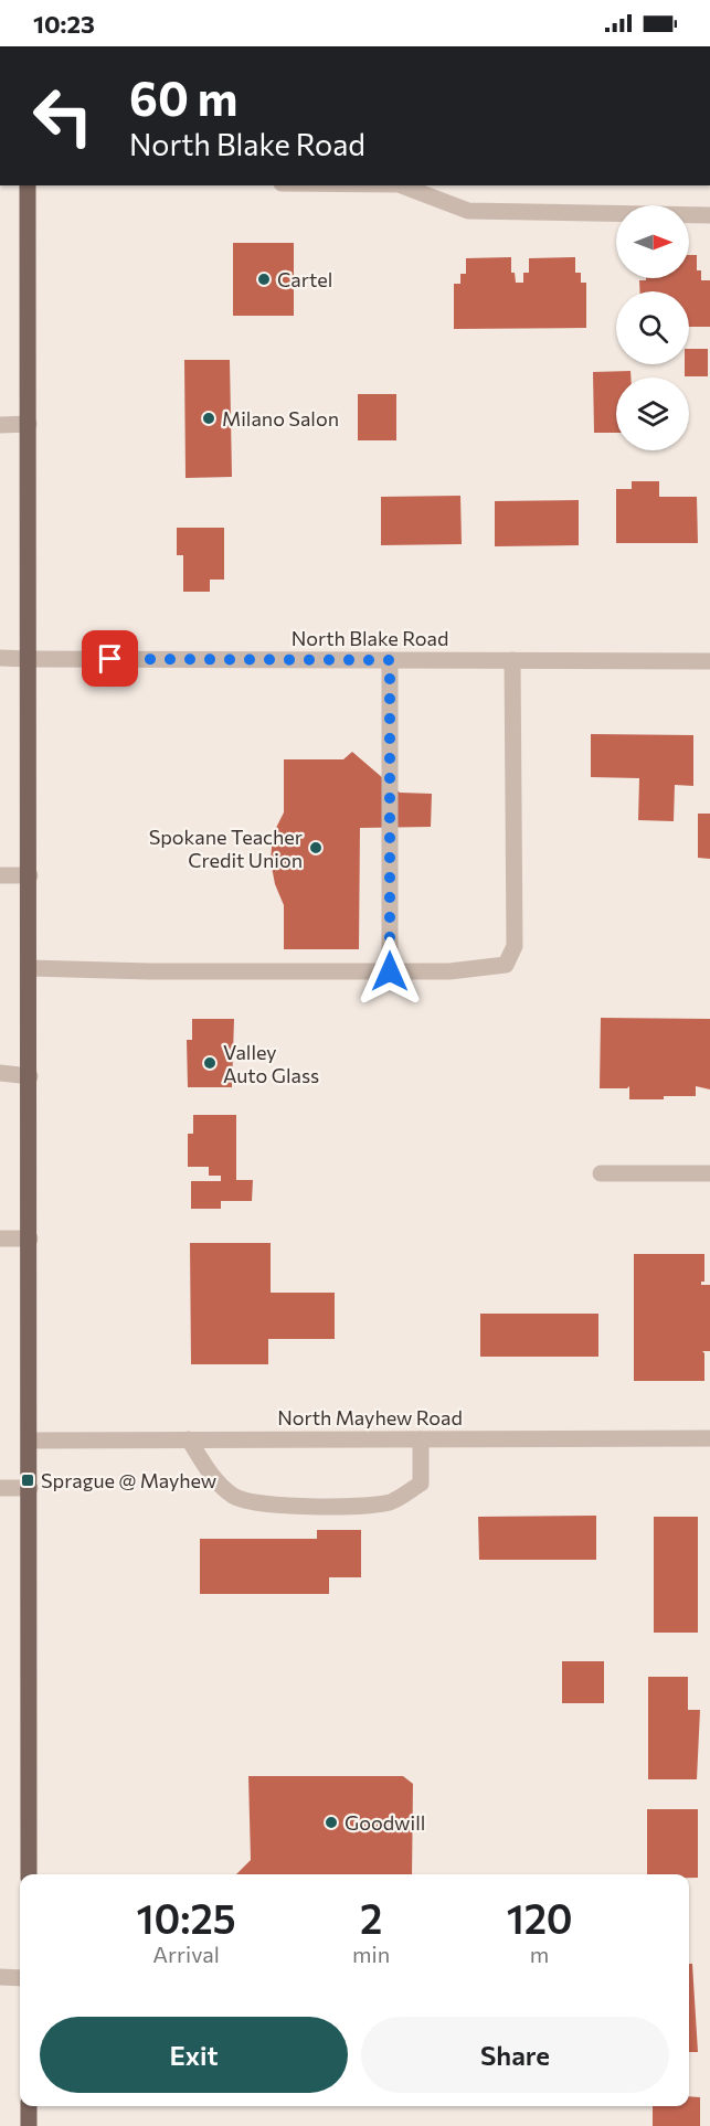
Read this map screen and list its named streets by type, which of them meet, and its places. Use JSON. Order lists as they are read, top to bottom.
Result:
{
  "streets": {
    "street": ["North Blake Road", "North Mayhew Road"]
  },
  "places": {
    "other": [
      "Cartel",
      "Milano Salon",
      "Spokane Teacher Credit Union",
      "Valley Auto Glass",
      "Goodwill"
    ],
    "transit": ["Sprague @ Mayhew"]
  },
  "north": "right",
  "page": {
    "status": "10:23",
    "turn": ["60 m", "North Blake Road"],
    "eta": [
      "10:25",
      "Arrival",
      "2",
      "min",
      "120",
      "m"
    ],
    "buttons": ["Exit", "Share"]
  }
}
